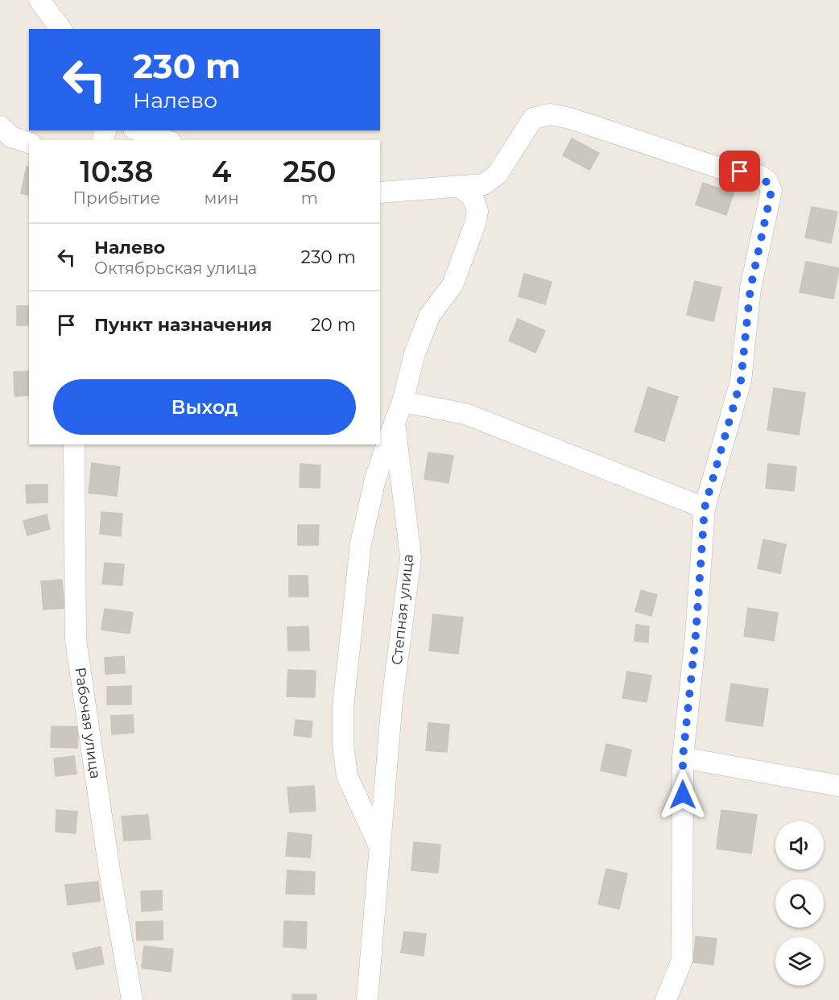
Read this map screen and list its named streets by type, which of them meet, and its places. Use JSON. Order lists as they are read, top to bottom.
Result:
{
  "streets": {
    "street": ["Степная улица", "Рабочая улица"]
  },
  "page": {
    "turn": ["230 m", "Налево"],
    "eta": [
      "10:38",
      "Прибытие",
      "4",
      "мин",
      "250",
      "m"
    ],
    "list": [
      {
        "name": "Налево",
        "note": "Октябрьская улица",
        "value": "230 m"
      },
      {
        "name": "Пункт назначения",
        "value": "20 m"
      }
    ],
    "buttons": "Выход"
  }
}
